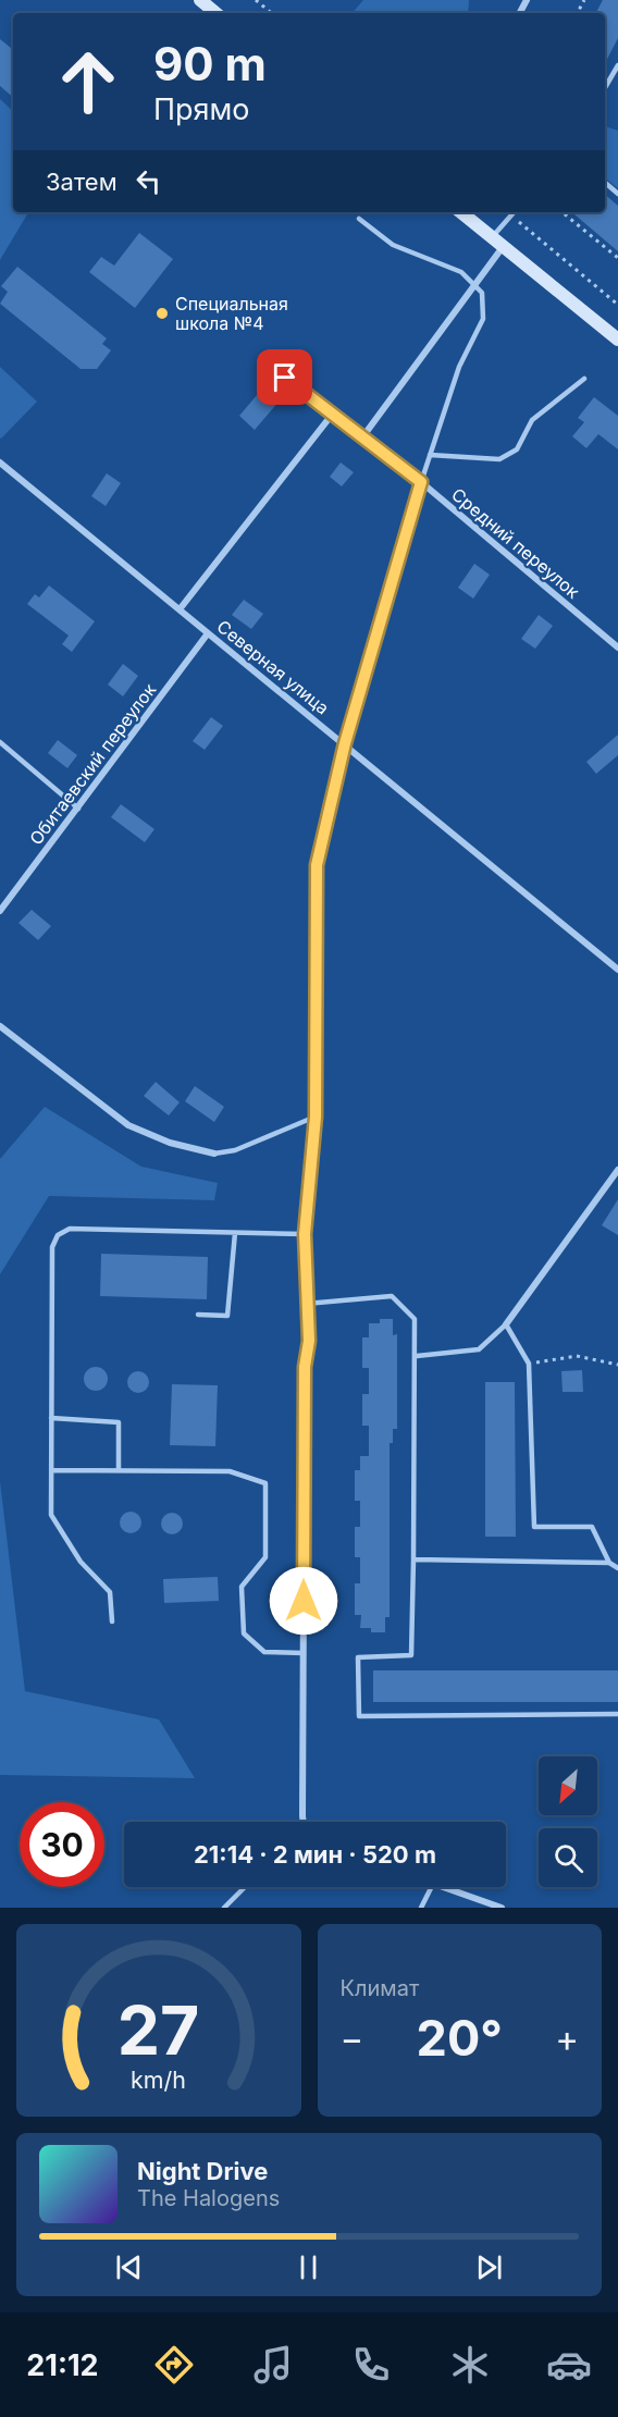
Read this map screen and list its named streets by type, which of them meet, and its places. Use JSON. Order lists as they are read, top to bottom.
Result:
{
  "streets": {
    "street": ["Средний переулок", "Северная улица", "Обитаевский переулок"]
  },
  "crossings": [
    ["Северная улица", "Обитаевский переулок"]
  ],
  "places": ["Специальная школа №4"],
  "north": "bottom left",
  "page": {
    "turn": ["90 m", "Прямо"],
    "then": "Затем",
    "limit": "30",
    "trip": "21:14 · 2 мин · 520 m",
    "tile": "Климат",
    "heat": ["−", "20°", "+"],
    "song": ["Night Drive", "The Halogens"],
    "tabs": "21:12",
    "gauge": ["27", "km/h"]
  }
}
